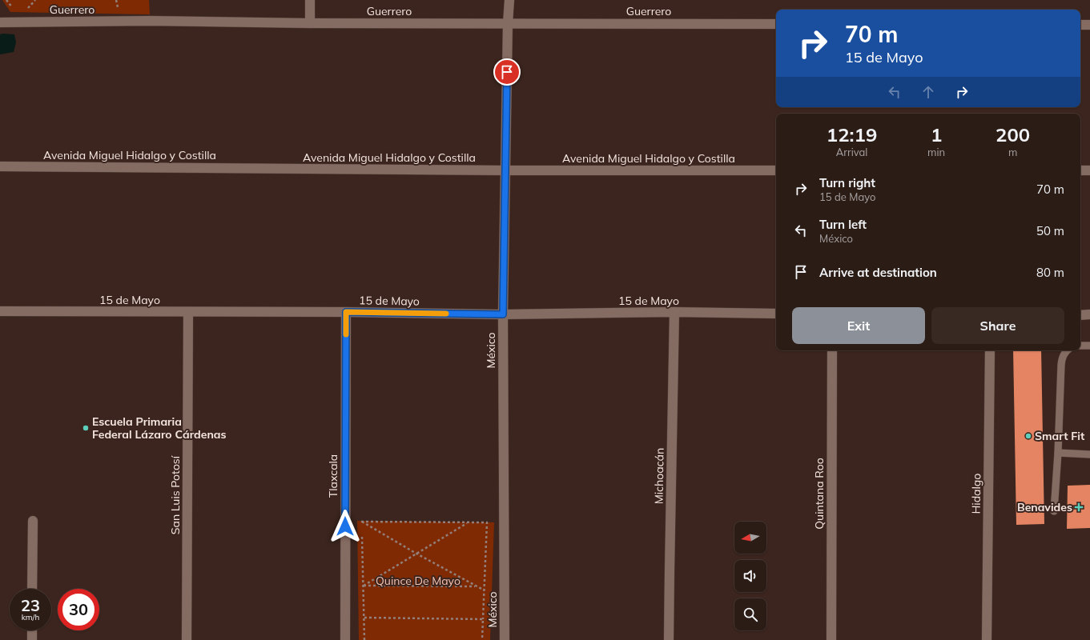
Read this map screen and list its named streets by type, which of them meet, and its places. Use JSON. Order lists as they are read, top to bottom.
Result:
{
  "streets": {
    "street": [
      "Guerrero",
      "Avenida Miguel Hidalgo y Costilla",
      "15 de Mayo",
      "México",
      "Tlaxcala",
      "Michoacán",
      "Quintana Roo",
      "Hidalgo",
      "San Luis Potosí"
    ]
  },
  "crossings": [
    ["Guerrero", "México"],
    ["Avenida Miguel Hidalgo y Costilla", "México"],
    ["15 de Mayo", "México"],
    ["15 de Mayo", "Tlaxcala"],
    ["15 de Mayo", "Michoacán"],
    ["15 de Mayo", "San Luis Potosí"]
  ],
  "parks": ["Quince De Mayo"],
  "places": {
    "other": ["Escuela Primaria Federal Lázaro Cárdenas", "Smart Fit"],
    "health": ["Benavides"]
  },
  "north": "left",
  "page": {
    "turn": ["70 m", "15 de Mayo"],
    "eta": [
      "12:19",
      "Arrival",
      "1",
      "min",
      "200",
      "m"
    ],
    "list": [
      {
        "name": "Turn right",
        "note": "15 de Mayo",
        "value": "70 m"
      },
      {
        "name": "Turn left",
        "note": "México",
        "value": "50 m"
      },
      {
        "name": "Arrive at destination",
        "value": "80 m"
      }
    ],
    "buttons": ["Exit", "Share"],
    "speed": "23 km/h",
    "limit": "30"
  }
}
